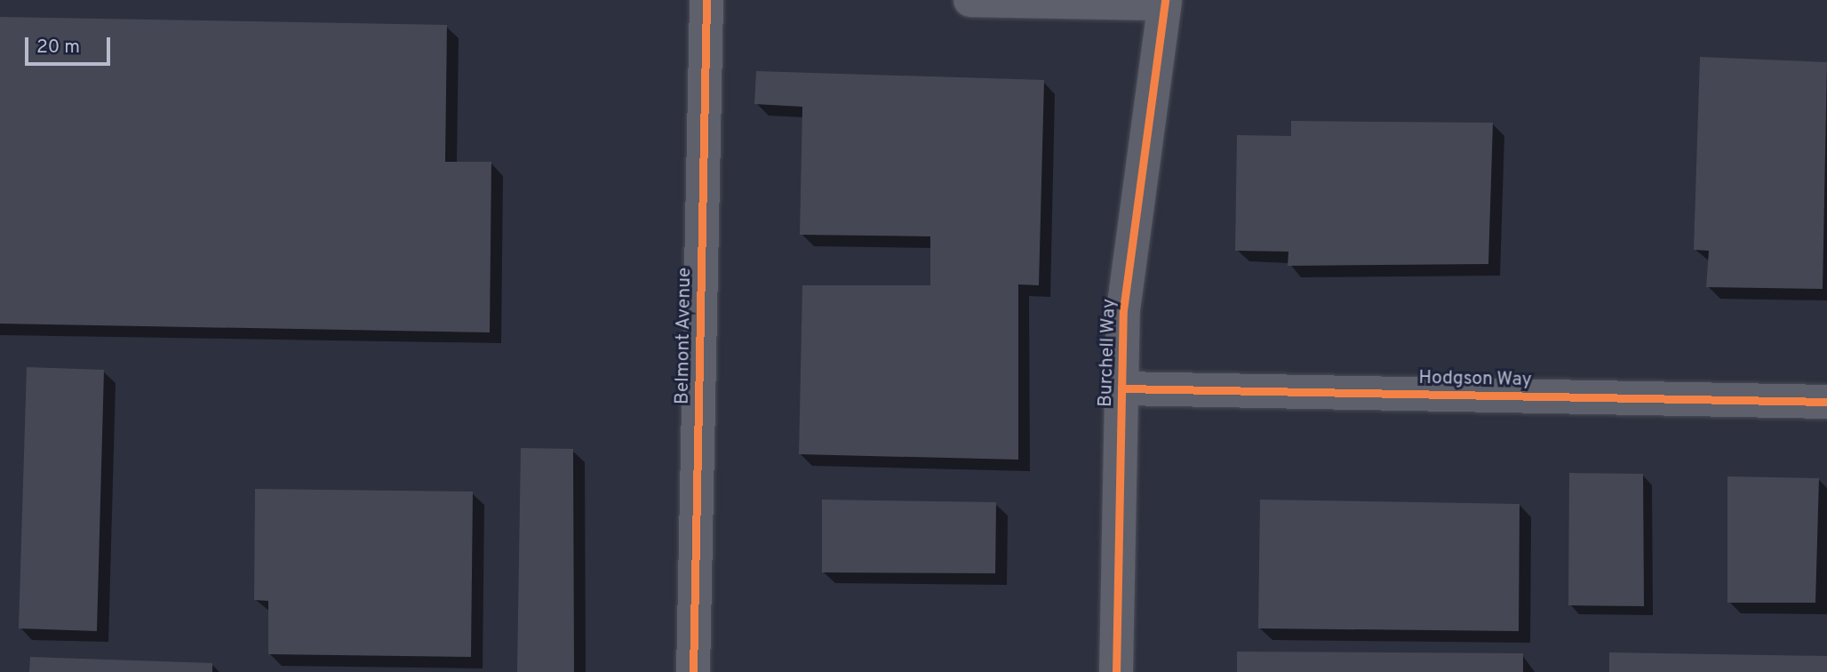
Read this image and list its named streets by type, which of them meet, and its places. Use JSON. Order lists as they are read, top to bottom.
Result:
{
  "streets": {
    "street": ["Belmont Avenue", "Burchell Way", "Hodgson Way"]
  },
  "crossings": [
    ["Burchell Way", "Hodgson Way"]
  ],
  "scale_bar": "20 m"
}
